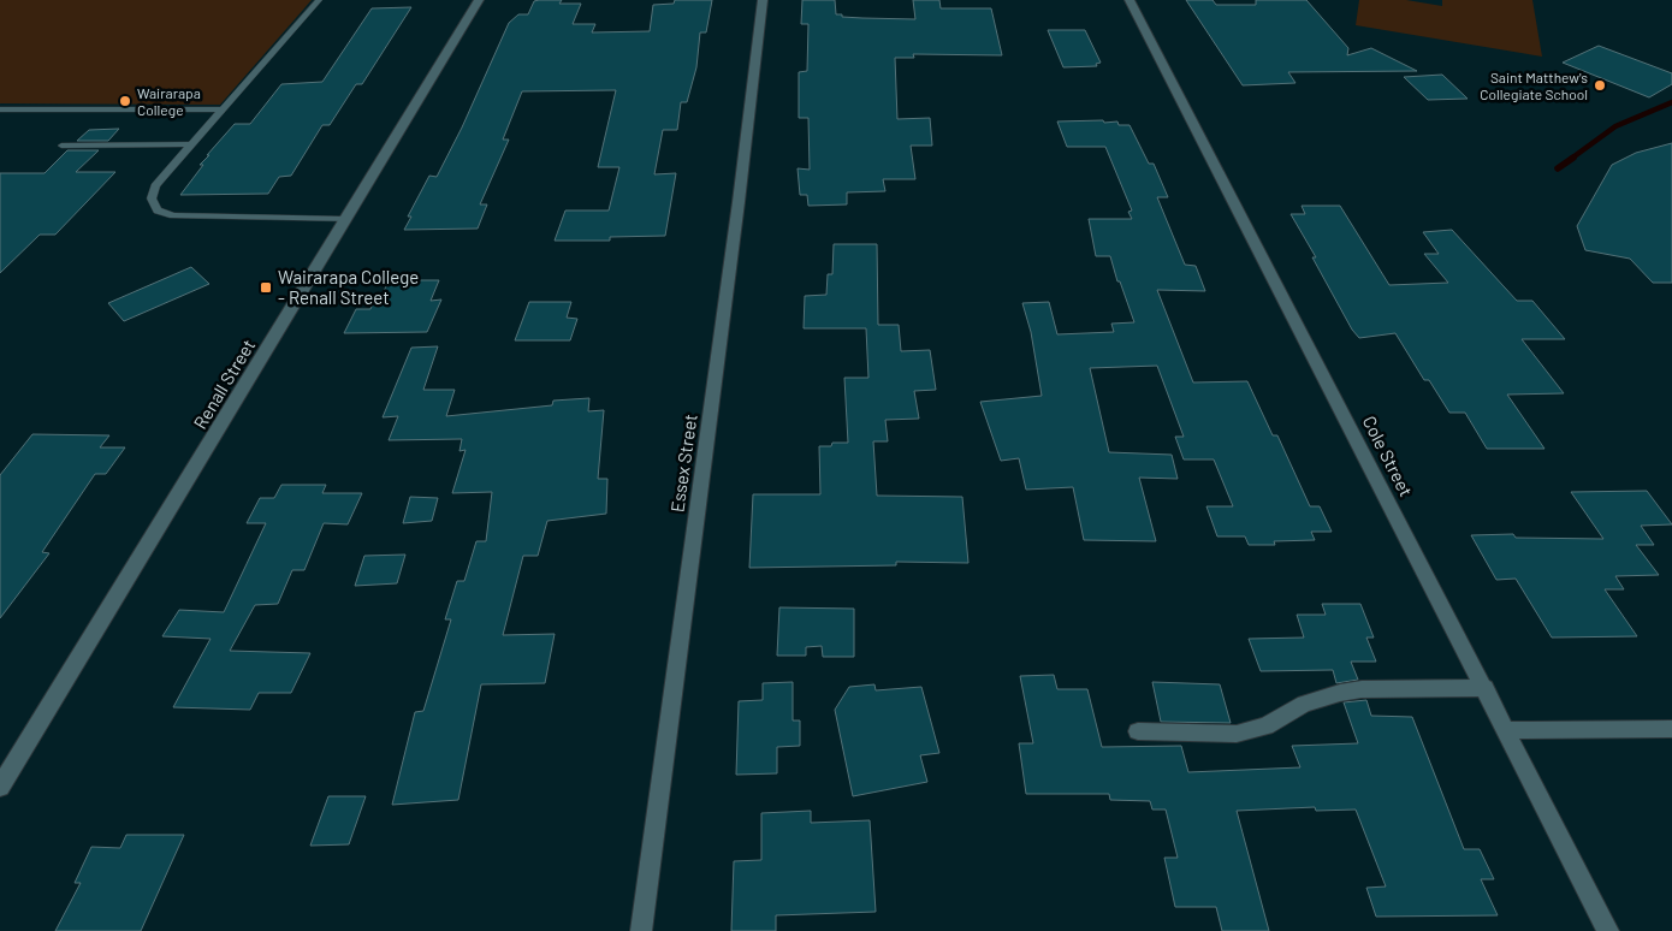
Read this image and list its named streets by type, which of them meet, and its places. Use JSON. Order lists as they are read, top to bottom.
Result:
{
  "streets": {
    "street": ["Renall Street", "Cole Street", "Essex Street"]
  },
  "places": {
    "other": ["Saint Matthew's Collegiate School", "Wairarapa College"],
    "transit": ["Wairarapa College - Renall Street"]
  }
}
